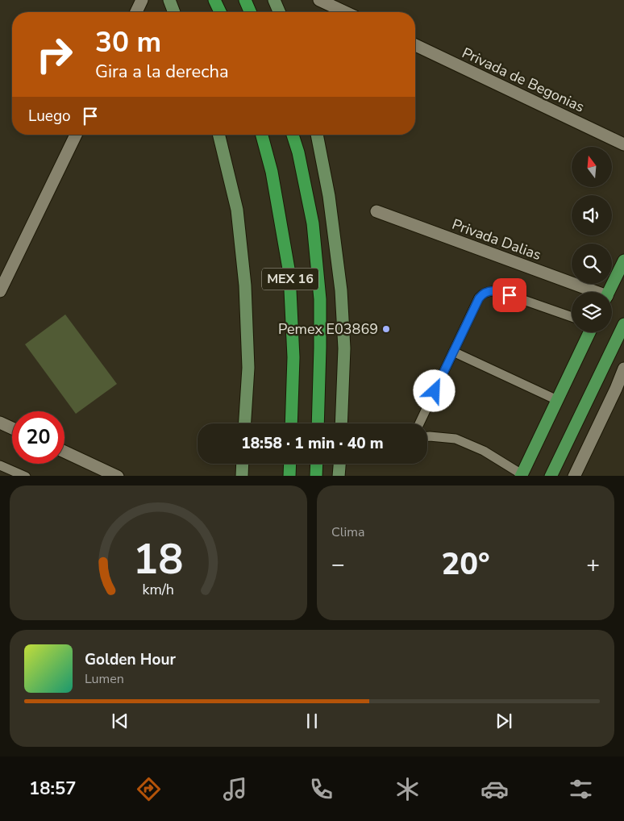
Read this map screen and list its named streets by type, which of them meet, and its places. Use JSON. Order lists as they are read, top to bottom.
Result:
{
  "streets": {
    "highway": ["MEX 16"],
    "street": ["Privada de Begonias", "Privada Dalias"]
  },
  "places": ["Pemex E03869"],
  "north": "top",
  "page": {
    "turn": ["30 m", "Gira a la derecha"],
    "then": "Luego",
    "limit": "20",
    "trip": "18:58 · 1 min · 40 m",
    "tile": "Clima",
    "heat": ["−", "20°", "+"],
    "song": ["Golden Hour", "Lumen"],
    "tabs": "18:57",
    "gauge": ["18", "km/h"]
  }
}
